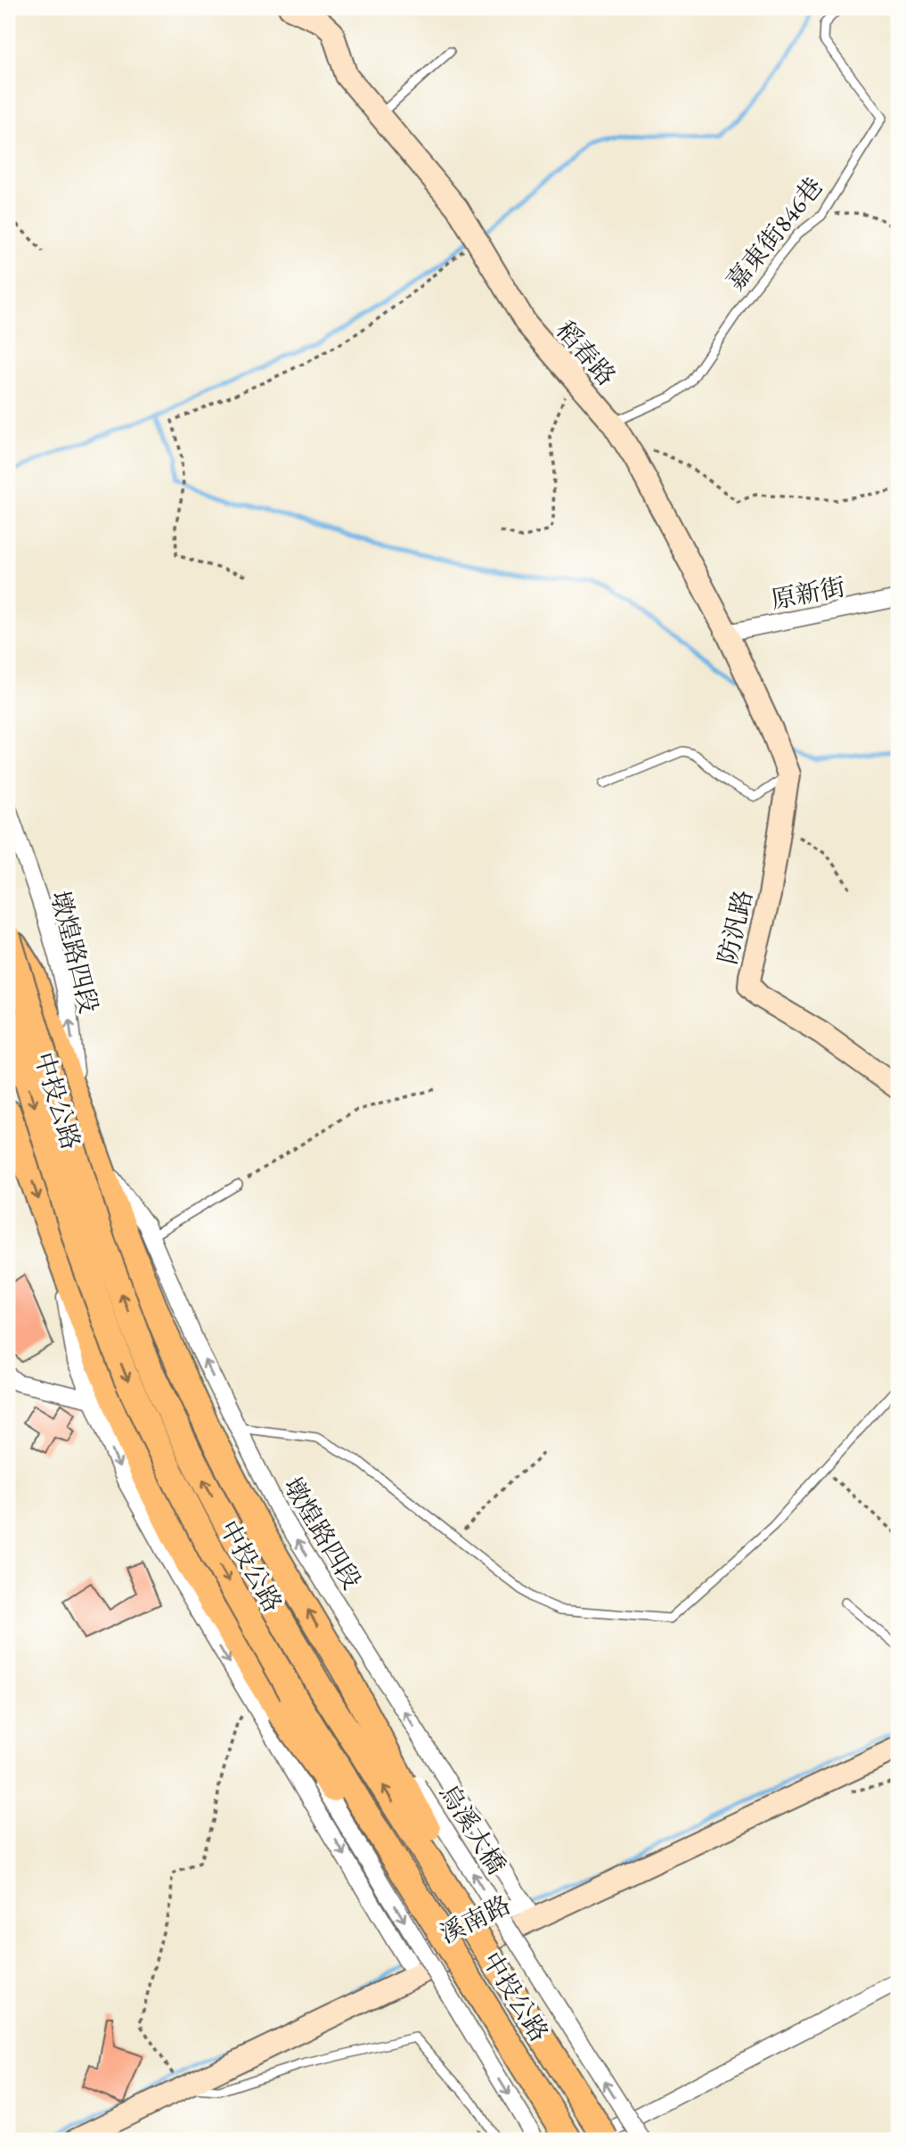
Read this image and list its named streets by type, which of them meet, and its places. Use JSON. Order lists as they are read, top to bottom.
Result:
{
  "streets": {
    "main road": ["中投公路"],
    "street": [
      "稻春路",
      "原新街",
      "防汎路",
      "墩煌路四段",
      "烏溪大橋",
      "溪南路"
    ],
    "lane": ["嘉東街846巷"]
  },
  "crossings": [
    ["嘉東街846巷", "稻春路"],
    ["稻春路", "原新街"],
    ["稻春路", "防汎路"],
    ["墩煌路四段", "溪南路"]
  ]
}
